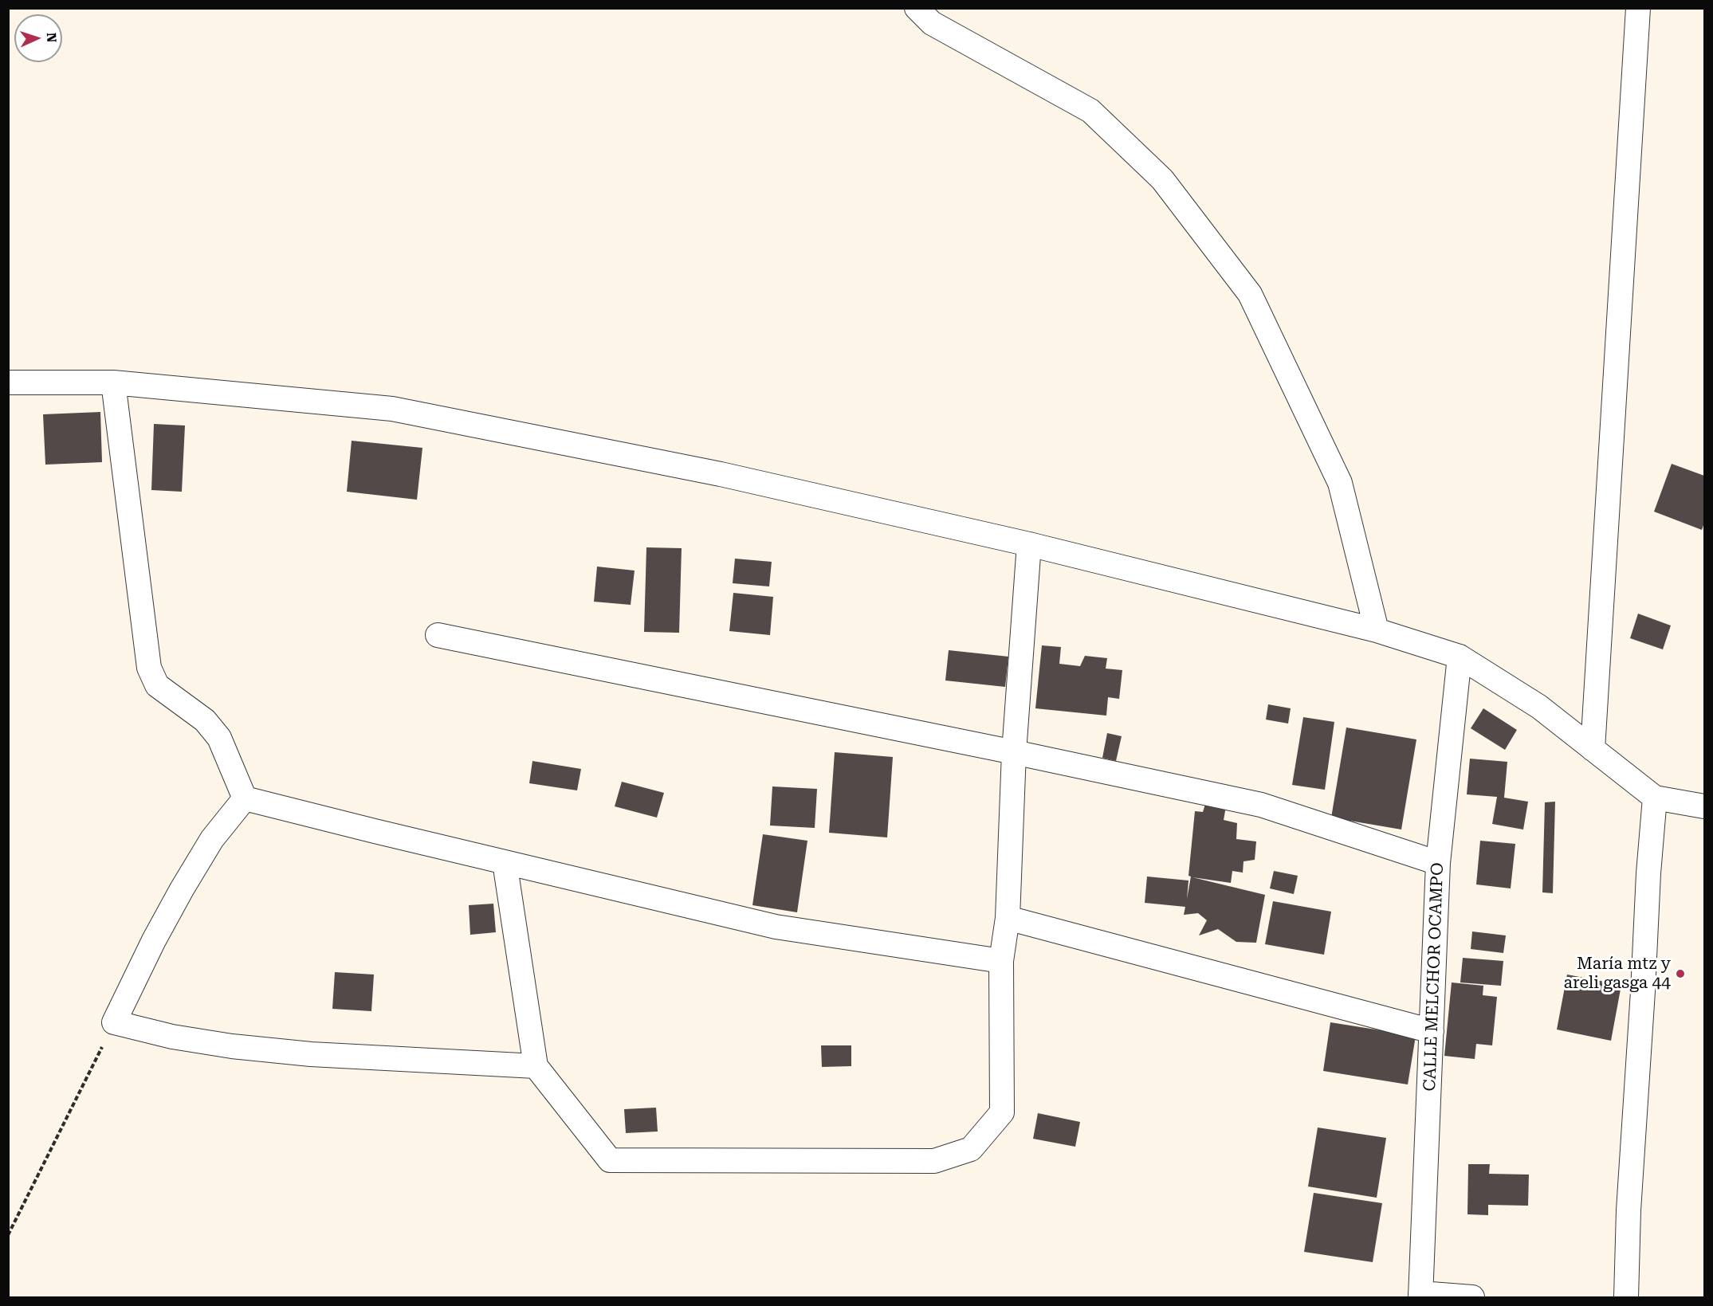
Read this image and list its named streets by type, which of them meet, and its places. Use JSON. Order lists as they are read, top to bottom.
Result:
{
  "streets": {
    "street": ["CALLE MELCHOR OCAMPO"]
  },
  "places": ["María mtz y areli gasga 44"],
  "north": "right"
}
